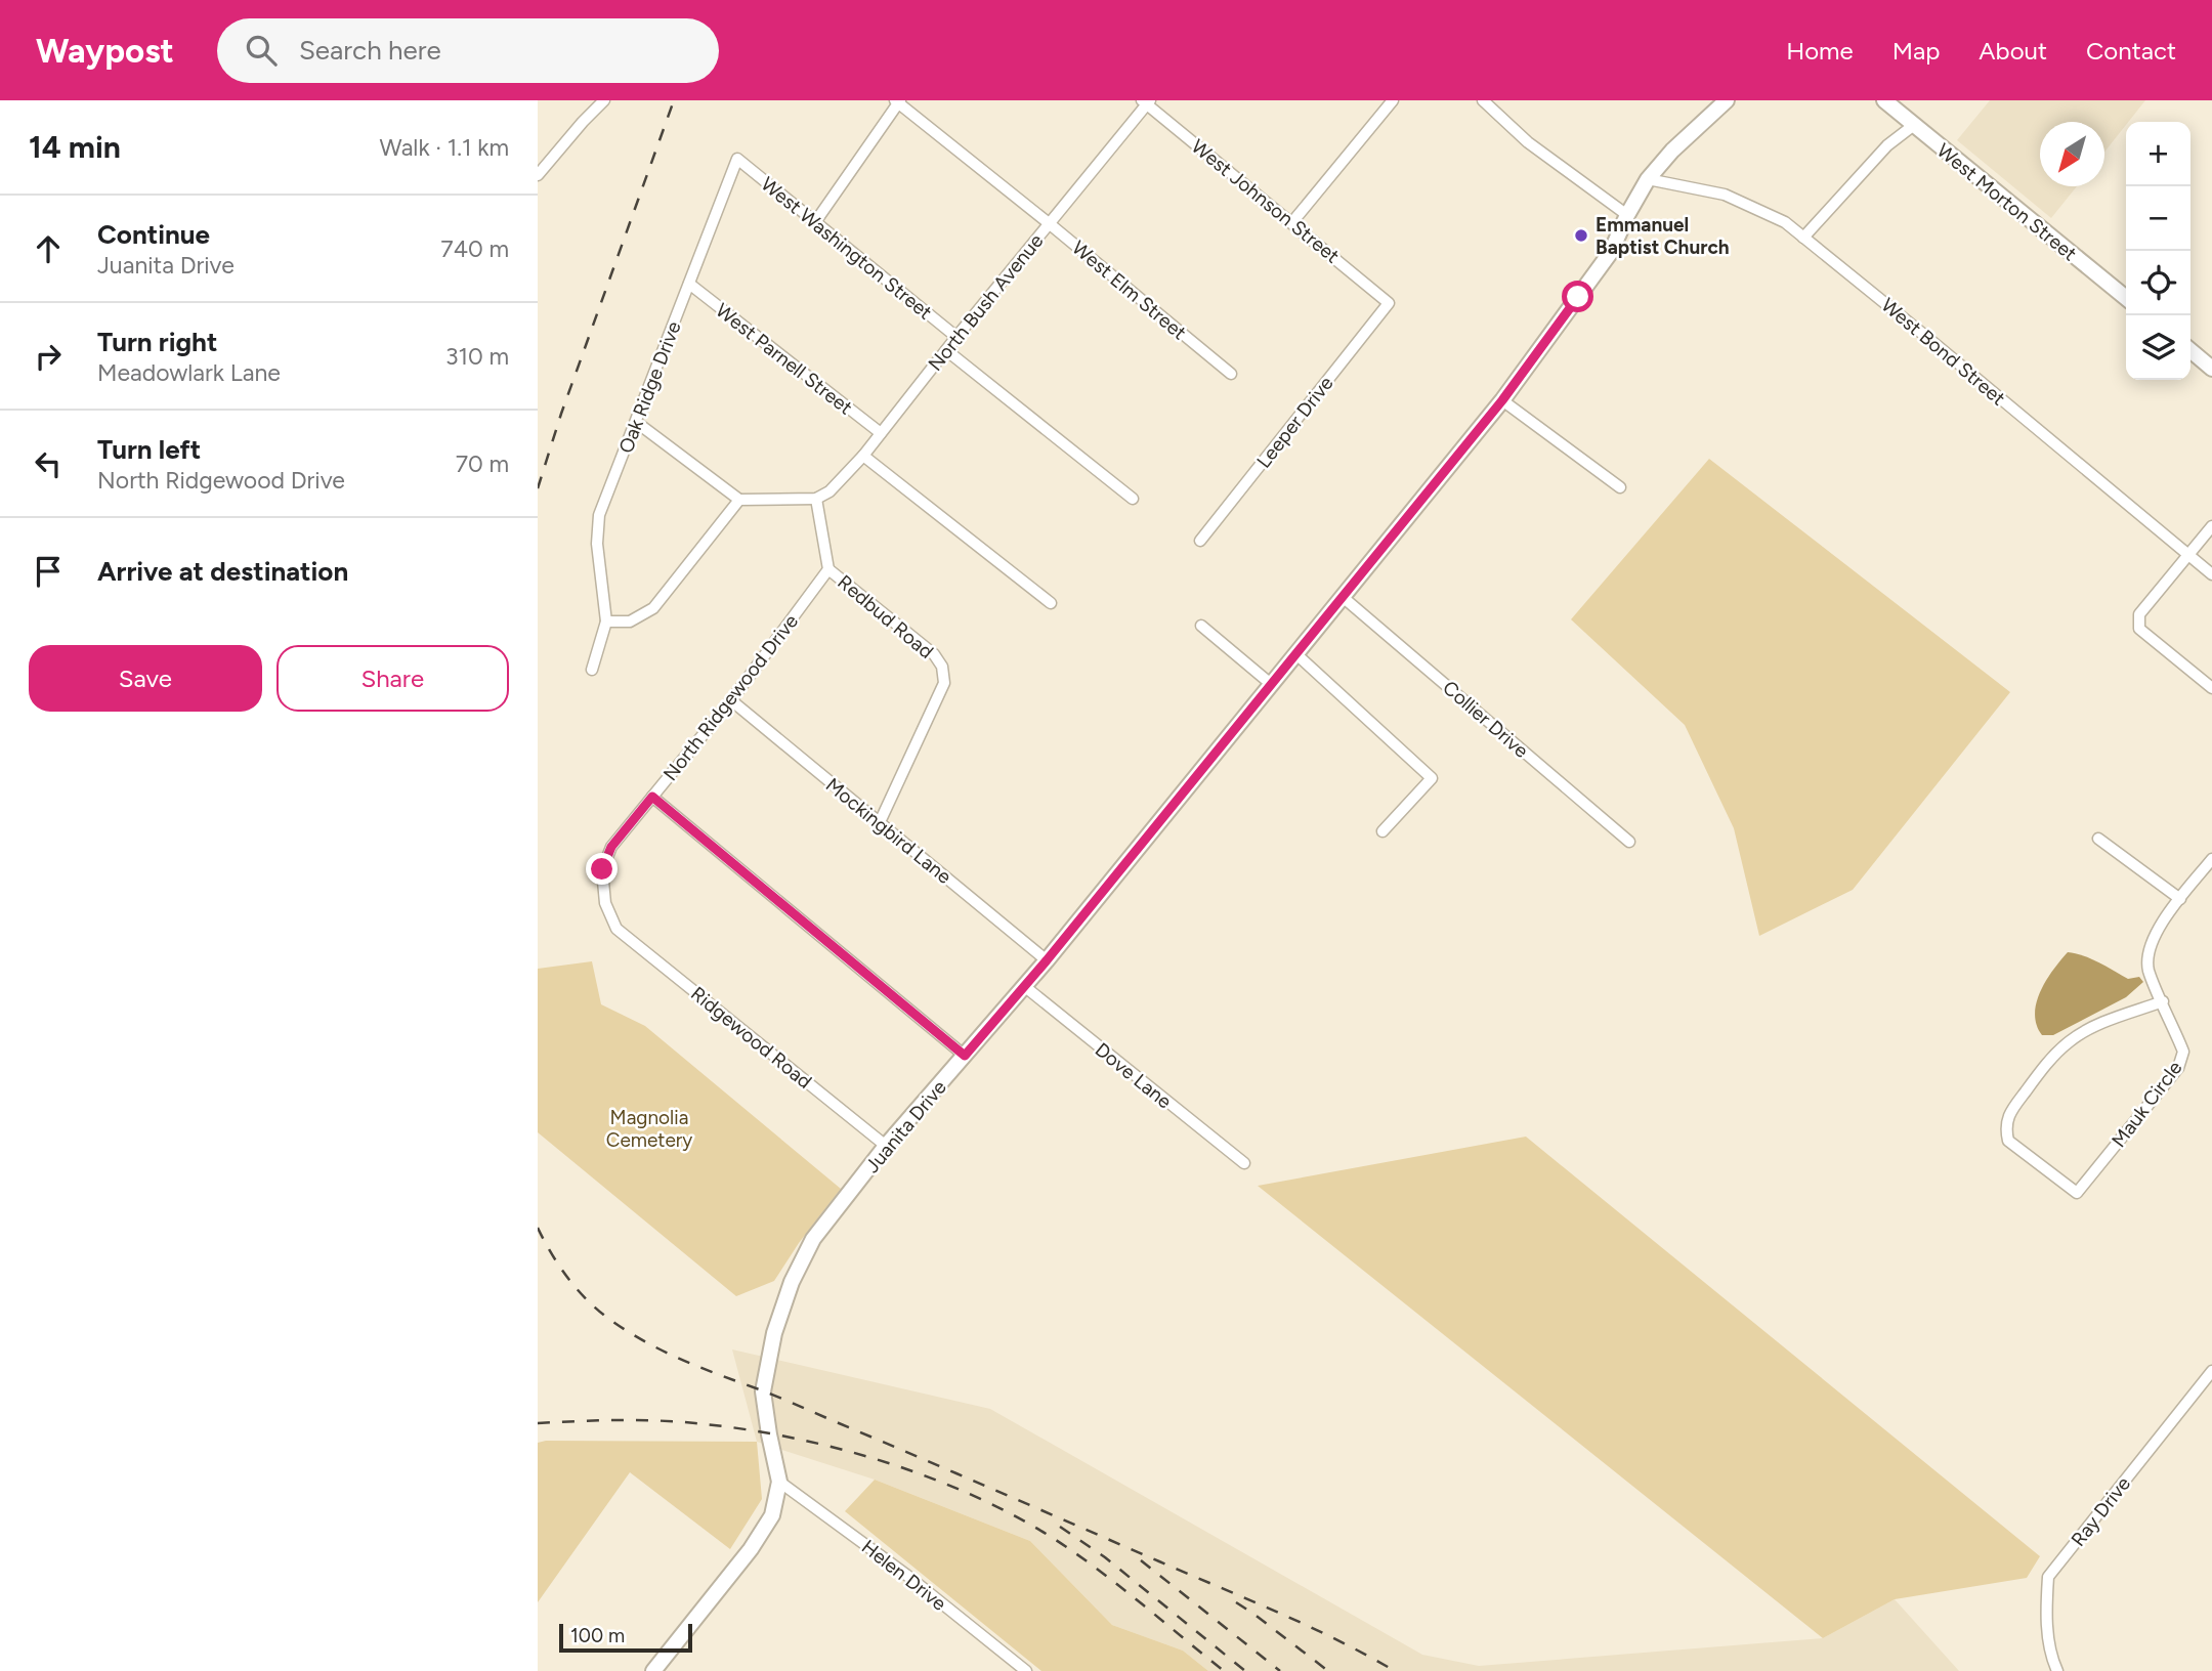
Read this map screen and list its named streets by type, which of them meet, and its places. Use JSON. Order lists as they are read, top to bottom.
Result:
{
  "streets": {
    "street": [
      "West Johnson Street",
      "West Morton Street",
      "West Washington Street",
      "West Elm Street",
      "North Bush Avenue",
      "West Bond Street",
      "West Parnell Street",
      "Oak Ridge Drive",
      "Leeper Drive",
      "Redbud Road",
      "North Ridgewood Drive",
      "Collier Drive",
      "Mockingbird Lane",
      "Ridgewood Road",
      "Dove Lane",
      "Mauk Circle",
      "Juanita Drive",
      "Ray Drive",
      "Helen Drive"
    ]
  },
  "crossings": [
    ["West Johnson Street", "North Bush Avenue"],
    ["West Johnson Street", "Leeper Drive"],
    ["West Washington Street", "North Bush Avenue"],
    ["West Washington Street", "Oak Ridge Drive"],
    ["West Elm Street", "North Bush Avenue"],
    ["North Bush Avenue", "West Parnell Street"],
    ["West Bond Street", "Juanita Drive"],
    ["West Parnell Street", "Oak Ridge Drive"],
    ["Redbud Road", "North Ridgewood Drive"],
    ["Redbud Road", "Mockingbird Lane"],
    ["North Ridgewood Drive", "Mockingbird Lane"],
    ["North Ridgewood Drive", "Ridgewood Road"],
    ["Collier Drive", "Juanita Drive"],
    ["Mockingbird Lane", "Juanita Drive"],
    ["Ridgewood Road", "Juanita Drive"],
    ["Dove Lane", "Juanita Drive"],
    ["Juanita Drive", "Helen Drive"]
  ],
  "parks": ["Magnolia Cemetery"],
  "places": ["Emmanuel Baptist Church"],
  "scale_bar": "100 m",
  "north": "bottom left",
  "page": {
    "header": "Waypost",
    "search": "Search here",
    "nav": [
      "Home",
      "Map",
      "About",
      "Contact"
    ],
    "heading": ["14 min", "Walk · 1.1 km"],
    "map_buttons": ["+", "−"],
    "list": [
      ["Continue", "Juanita Drive", "740 m"],
      ["Turn right", "Meadowlark Lane", "310 m"],
      ["Turn left", "North Ridgewood Drive", "70 m"],
      "Arrive at destination"
    ],
    "buttons": ["Save", "Share"],
    "scale": "100 m"
  }
}
